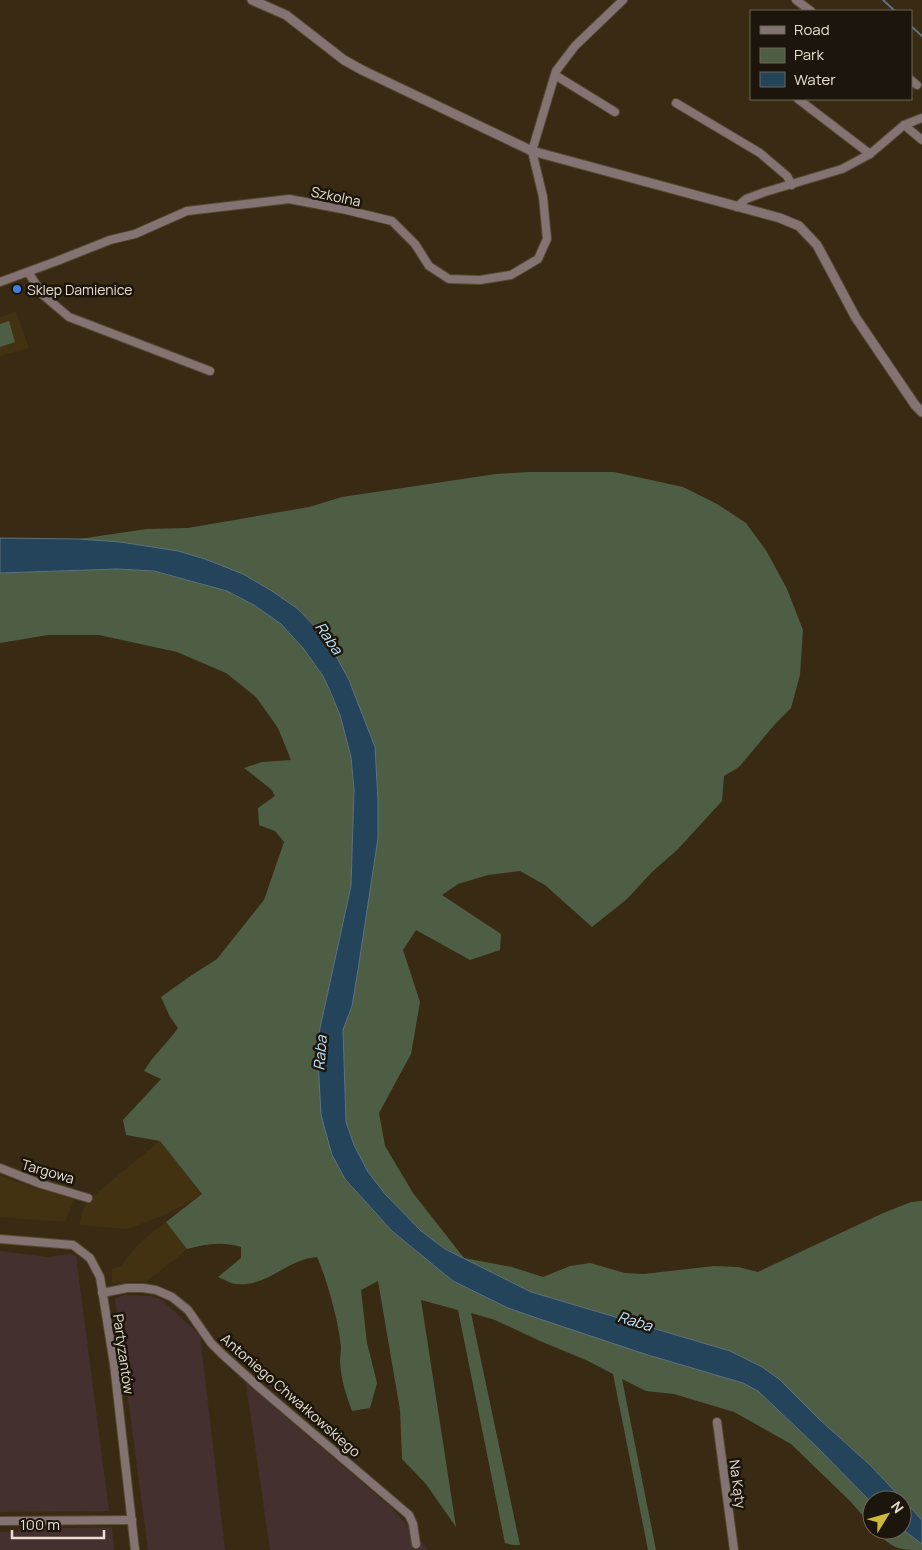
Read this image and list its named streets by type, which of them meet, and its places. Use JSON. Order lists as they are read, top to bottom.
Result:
{
  "streets": {
    "street": [
      "Szkolna",
      "Targowa",
      "Partyzantów",
      "Antoniego Chwałkowskiego",
      "Na Kąty"
    ]
  },
  "crossings": [
    ["Partyzantów", "Antoniego Chwałkowskiego"]
  ],
  "water": ["Raba"],
  "places": ["Sklep Damienice"],
  "legend": ["Road", "Park", "Water"],
  "scale_bar": "100 m",
  "north": "top right"
}
